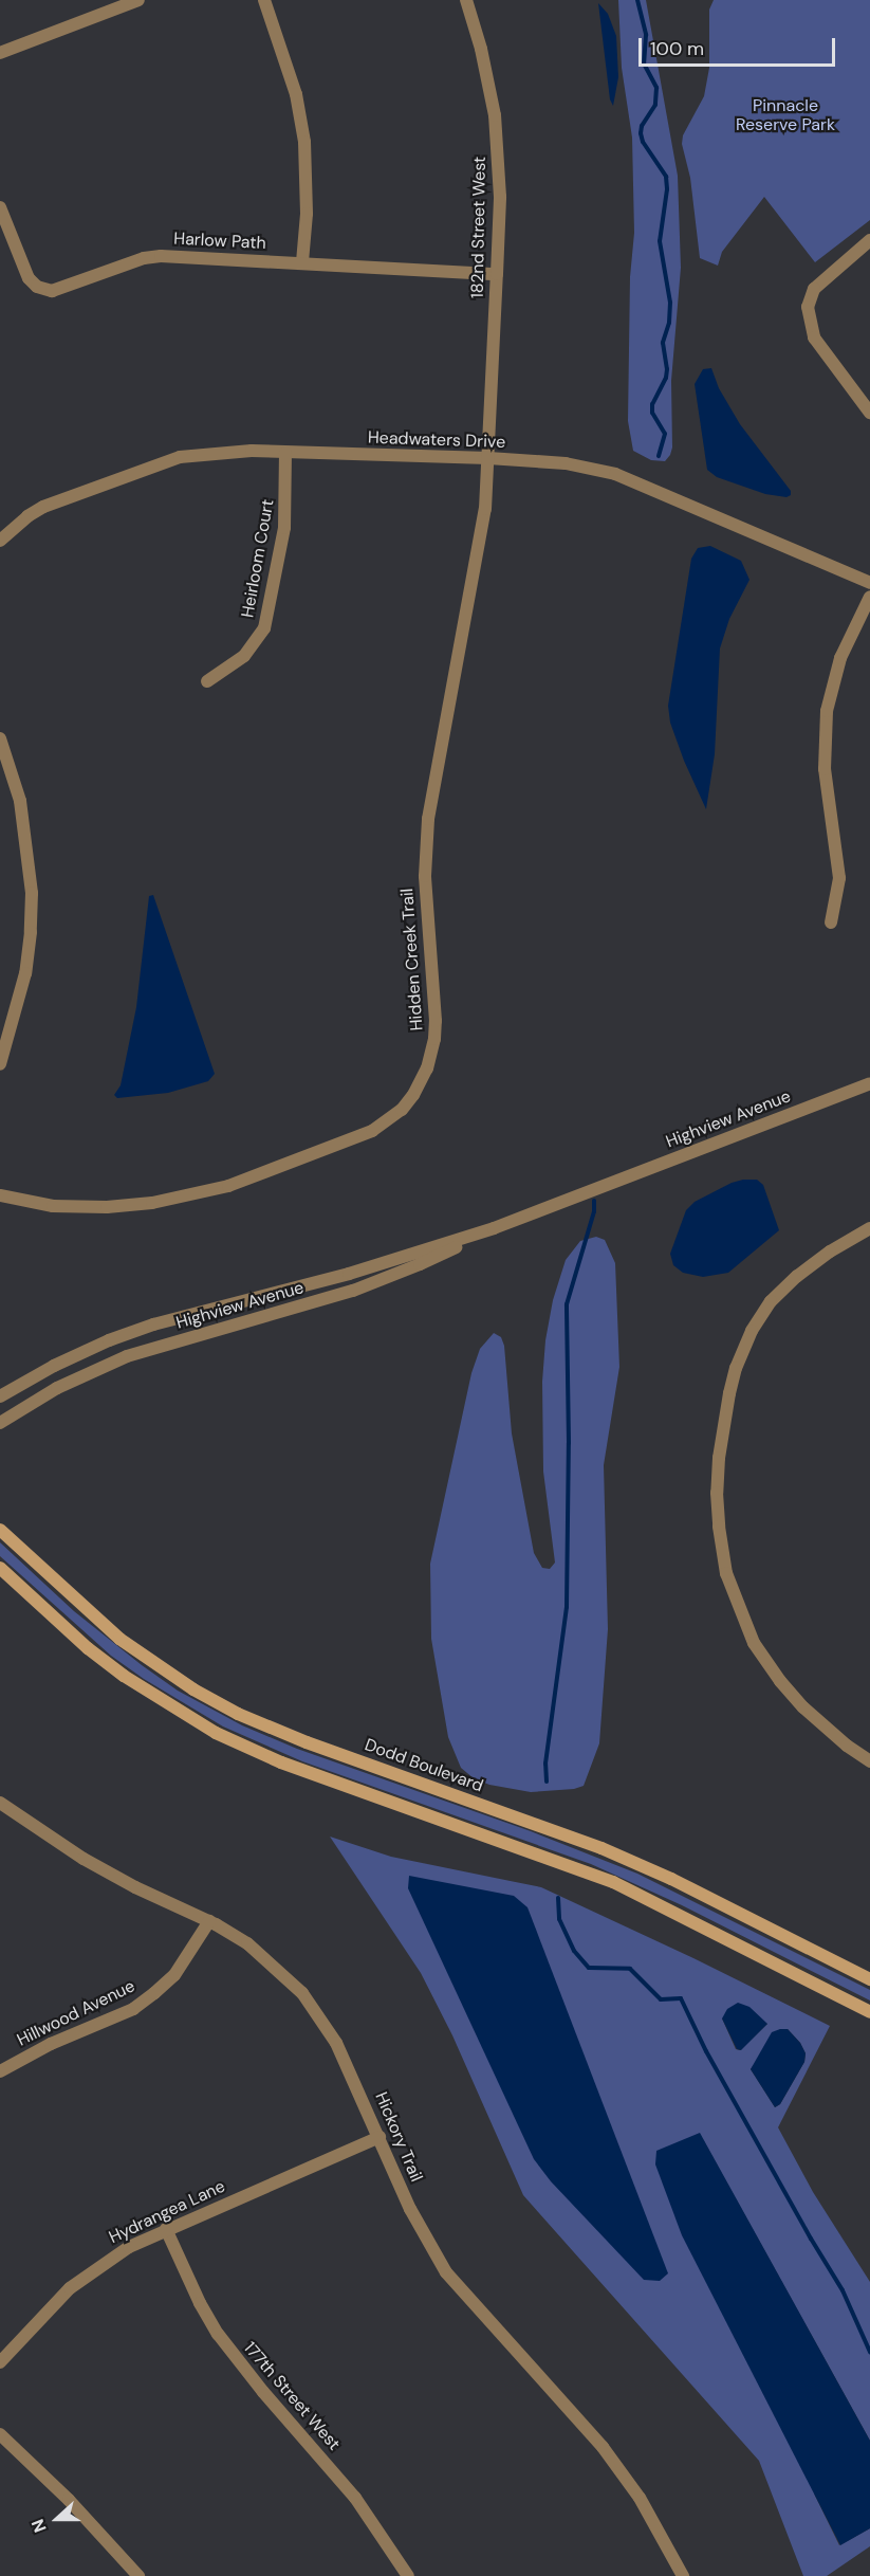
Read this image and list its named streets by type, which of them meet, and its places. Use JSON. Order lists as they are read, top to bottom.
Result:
{
  "streets": {
    "main road": ["Dodd Boulevard"],
    "street": [
      "182nd Street West",
      "Harlow Path",
      "Headwaters Drive",
      "Heirloom Court",
      "Hidden Creek Trail",
      "Highview Avenue",
      "Hillwood Avenue",
      "Hickory Trail",
      "Hydrangea Lane",
      "177th Street West"
    ]
  },
  "crossings": [
    ["182nd Street West", "Harlow Path"],
    ["182nd Street West", "Headwaters Drive"],
    ["182nd Street West", "Hidden Creek Trail"],
    ["Headwaters Drive", "Heirloom Court"],
    ["Headwaters Drive", "Hidden Creek Trail"],
    ["Hillwood Avenue", "Hickory Trail"],
    ["Hickory Trail", "Hydrangea Lane"],
    ["Hydrangea Lane", "177th Street West"]
  ],
  "parks": ["Pinnacle Reserve Park"],
  "scale_bar": "100 m",
  "north": "left"
}
